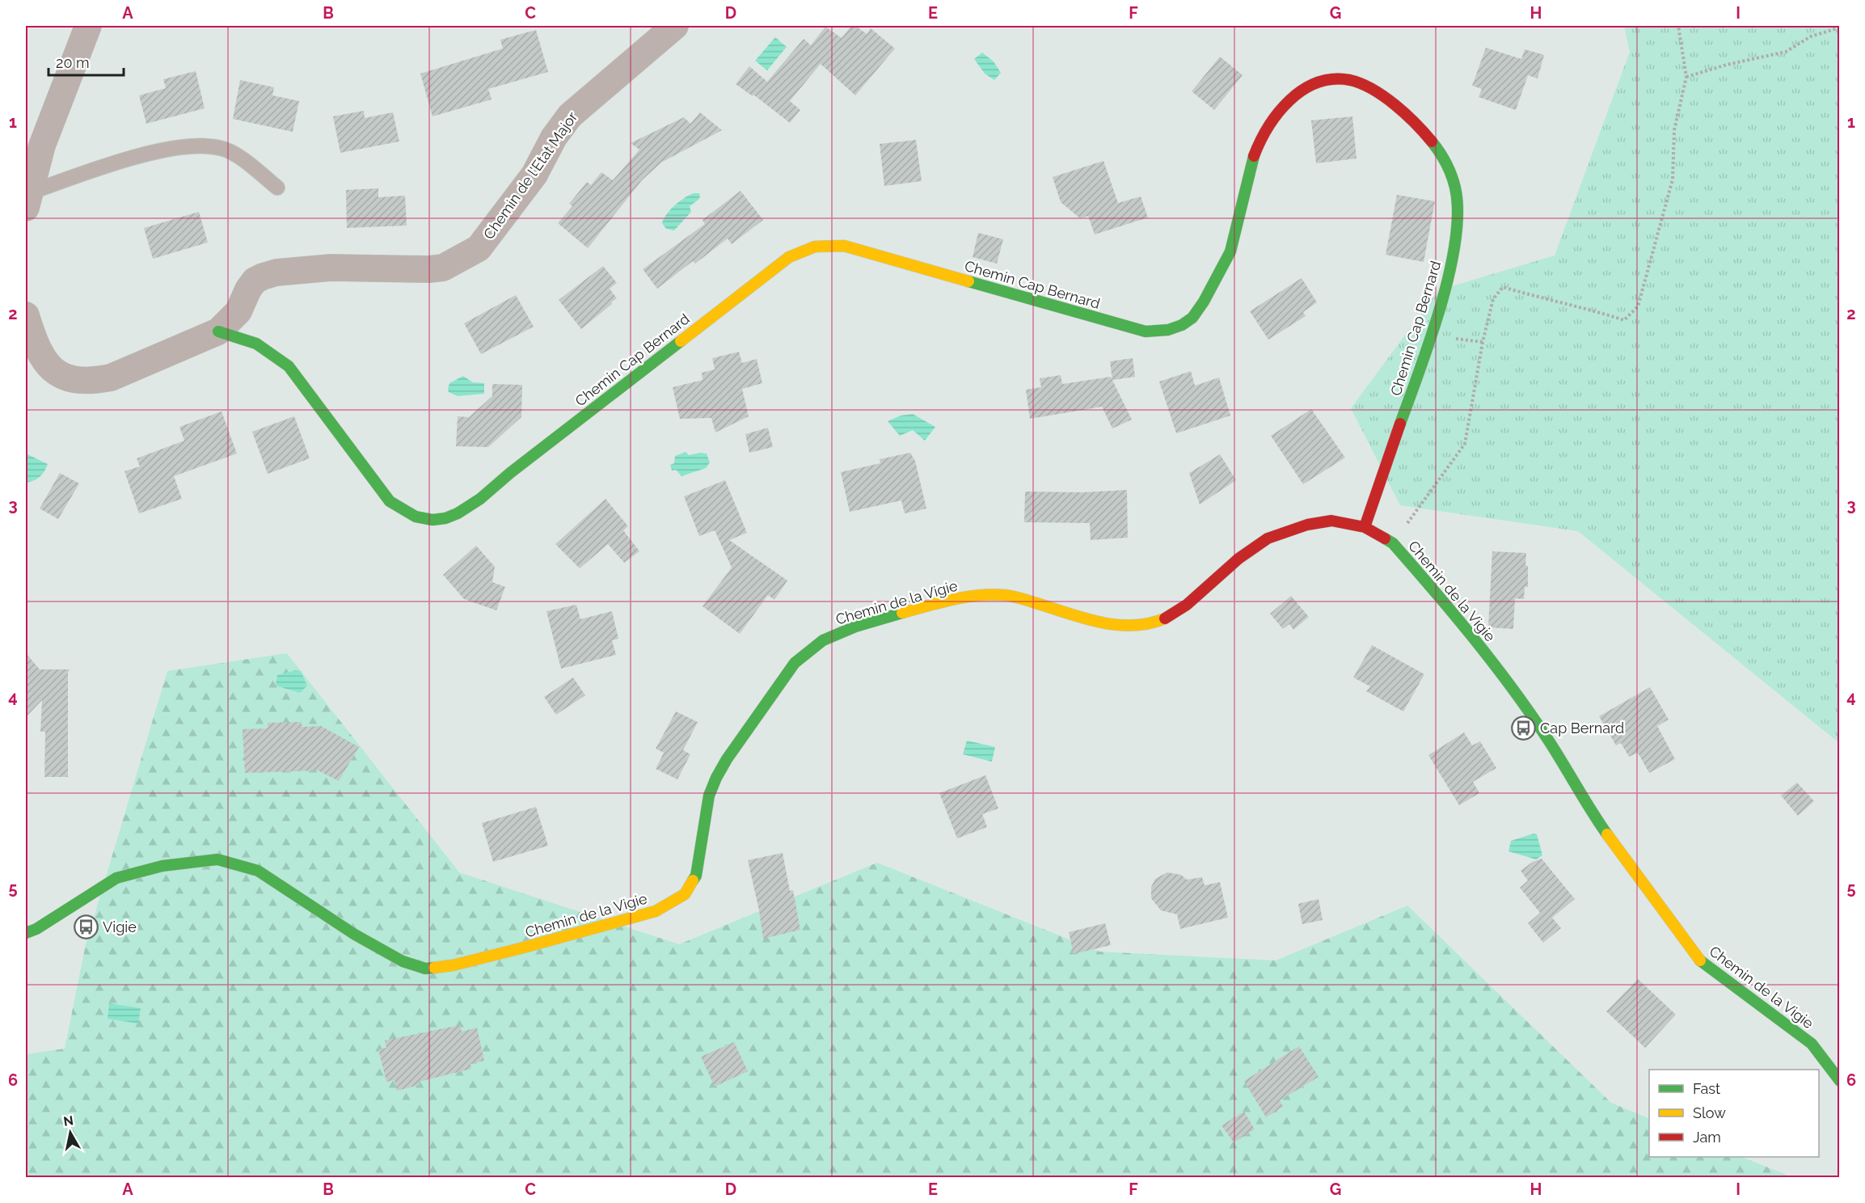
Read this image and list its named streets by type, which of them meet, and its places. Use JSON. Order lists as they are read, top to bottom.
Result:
{
  "streets": {
    "street": ["Chemin de l'Etat Major", "Chemin Cap Bernard", "Chemin de la Vigie"]
  },
  "crossings": [
    ["Chemin de l'Etat Major", "Chemin Cap Bernard"],
    ["Chemin Cap Bernard", "Chemin de la Vigie"]
  ],
  "places": {
    "bus stop": ["Cap Bernard", "Vigie"]
  },
  "legend": ["Fast", "Slow", "Jam"],
  "scale_bar": "20 m",
  "north": "top",
  "grid": {
    "columns": [
      "A",
      "B",
      "C",
      "D",
      "E",
      "F",
      "G",
      "H",
      "I"
    ],
    "rows": [
      "1",
      "2",
      "3",
      "4",
      "5",
      "6"
    ]
  }
}
